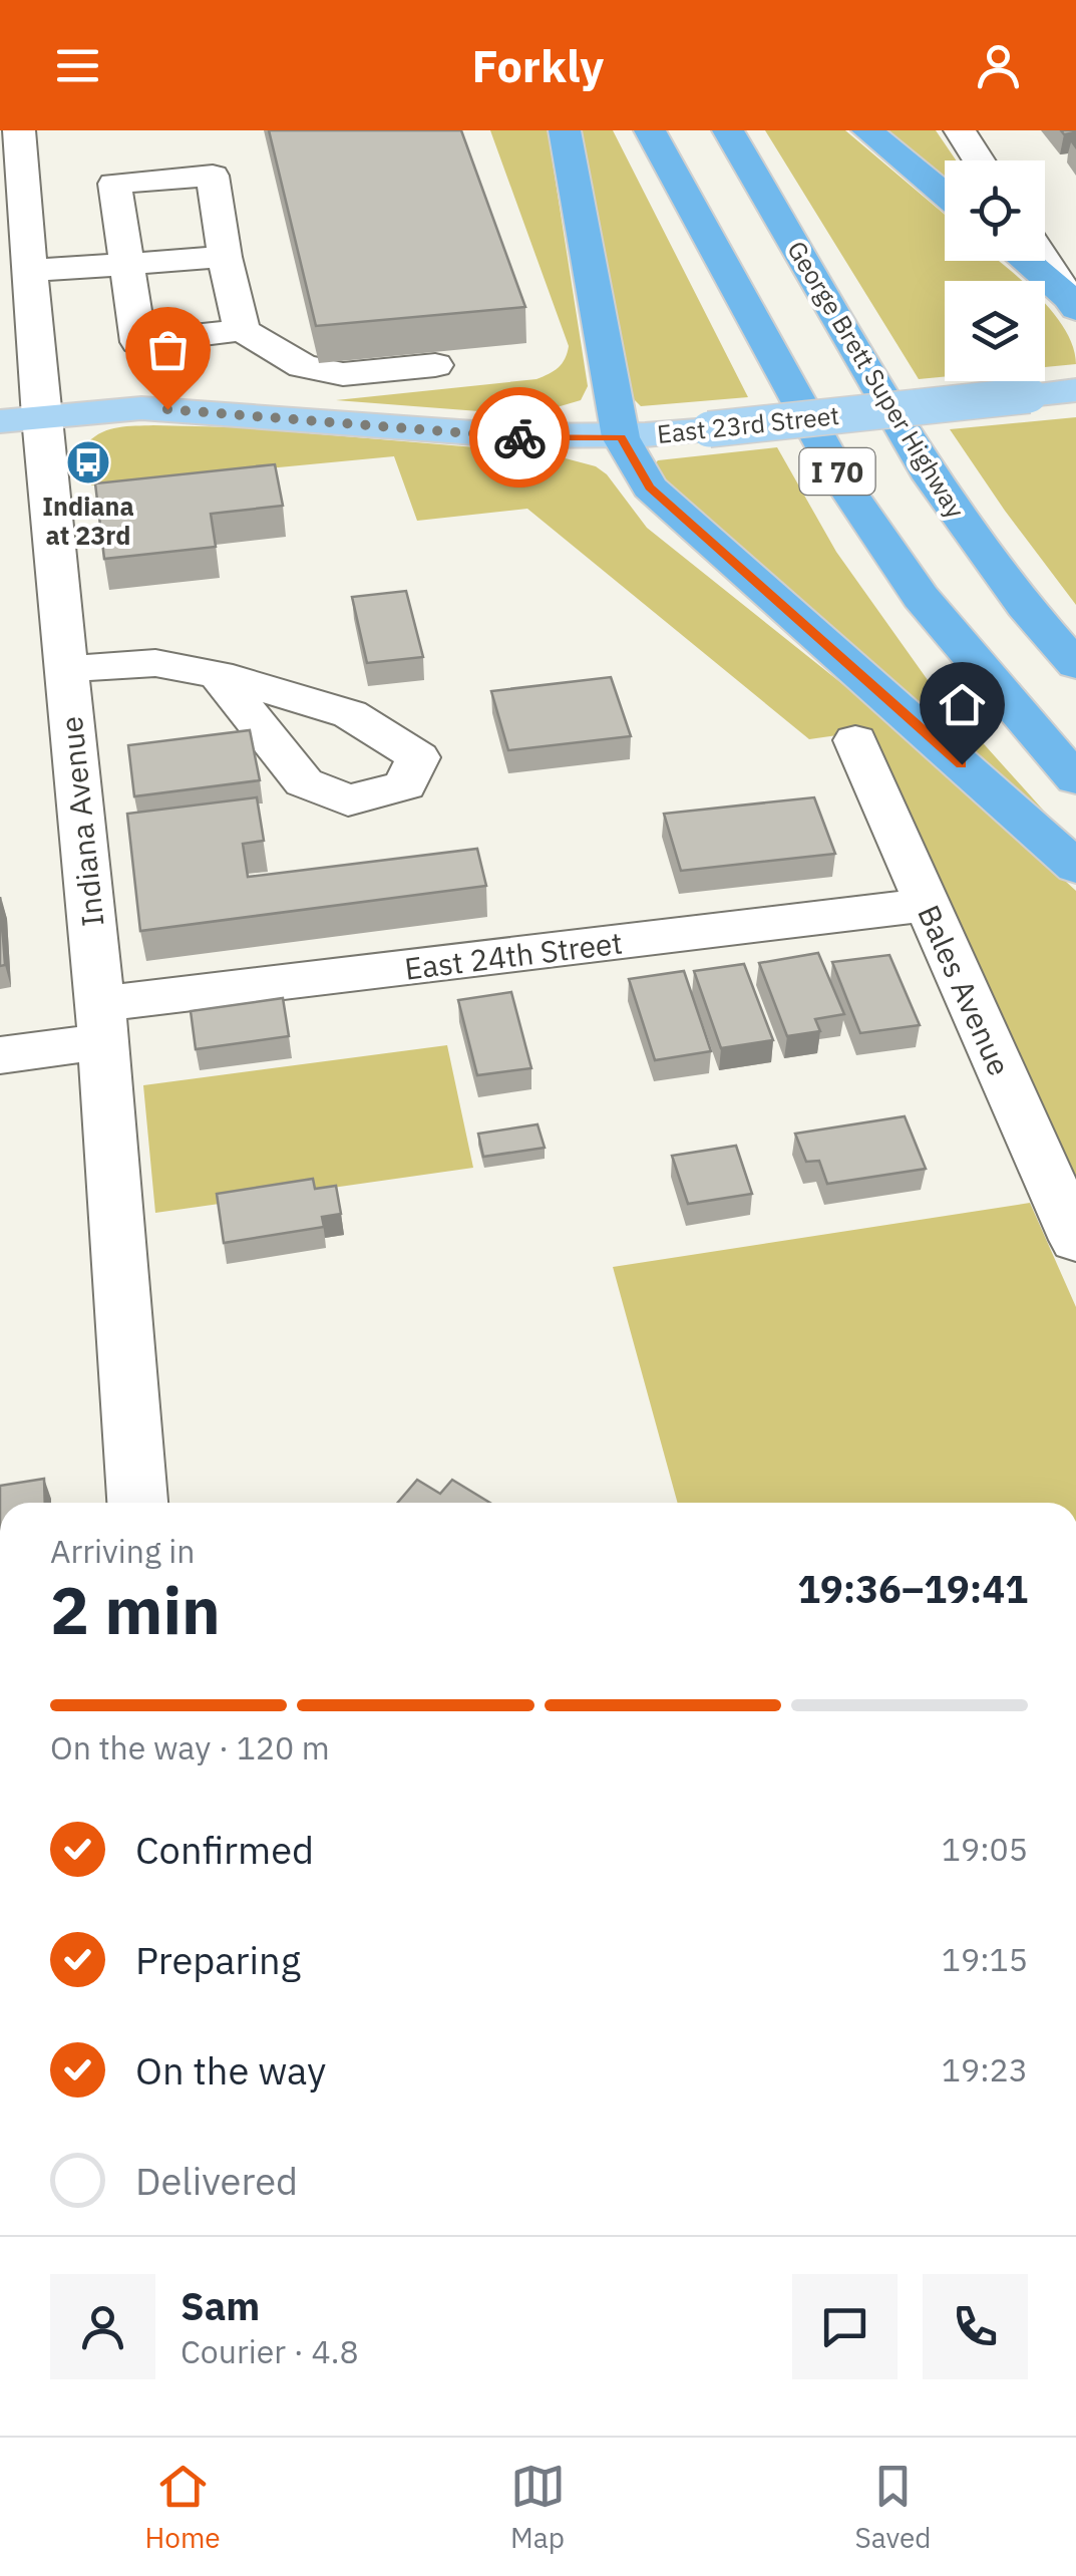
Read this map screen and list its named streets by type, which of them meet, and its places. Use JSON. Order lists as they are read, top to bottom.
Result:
{
  "streets": {
    "highway": ["George Brett Super Highway", "I 70"],
    "main road": ["East 23rd Street"],
    "street": ["Indiana Avenue", "East 24th Street", "Bales Avenue"]
  },
  "crossings": [
    ["East 23rd Street", "Indiana Avenue"],
    ["Indiana Avenue", "East 24th Street"],
    ["East 24th Street", "Bales Avenue"]
  ],
  "places": {
    "bus stop": ["Indiana at 23rd"]
  },
  "page": {
    "header": "Forkly",
    "heading": ["2 min", "Arriving in", "19:36–19:41"],
    "panel": ["Sam", "Courier · 4.8"],
    "bar": "On the way · 120 m",
    "list": [
      ["Confirmed", "19:05"],
      ["Preparing", "19:15"],
      ["On the way", "19:23"],
      "Delivered"
    ],
    "tabs": ["Home", "Map", "Saved"]
  }
}
